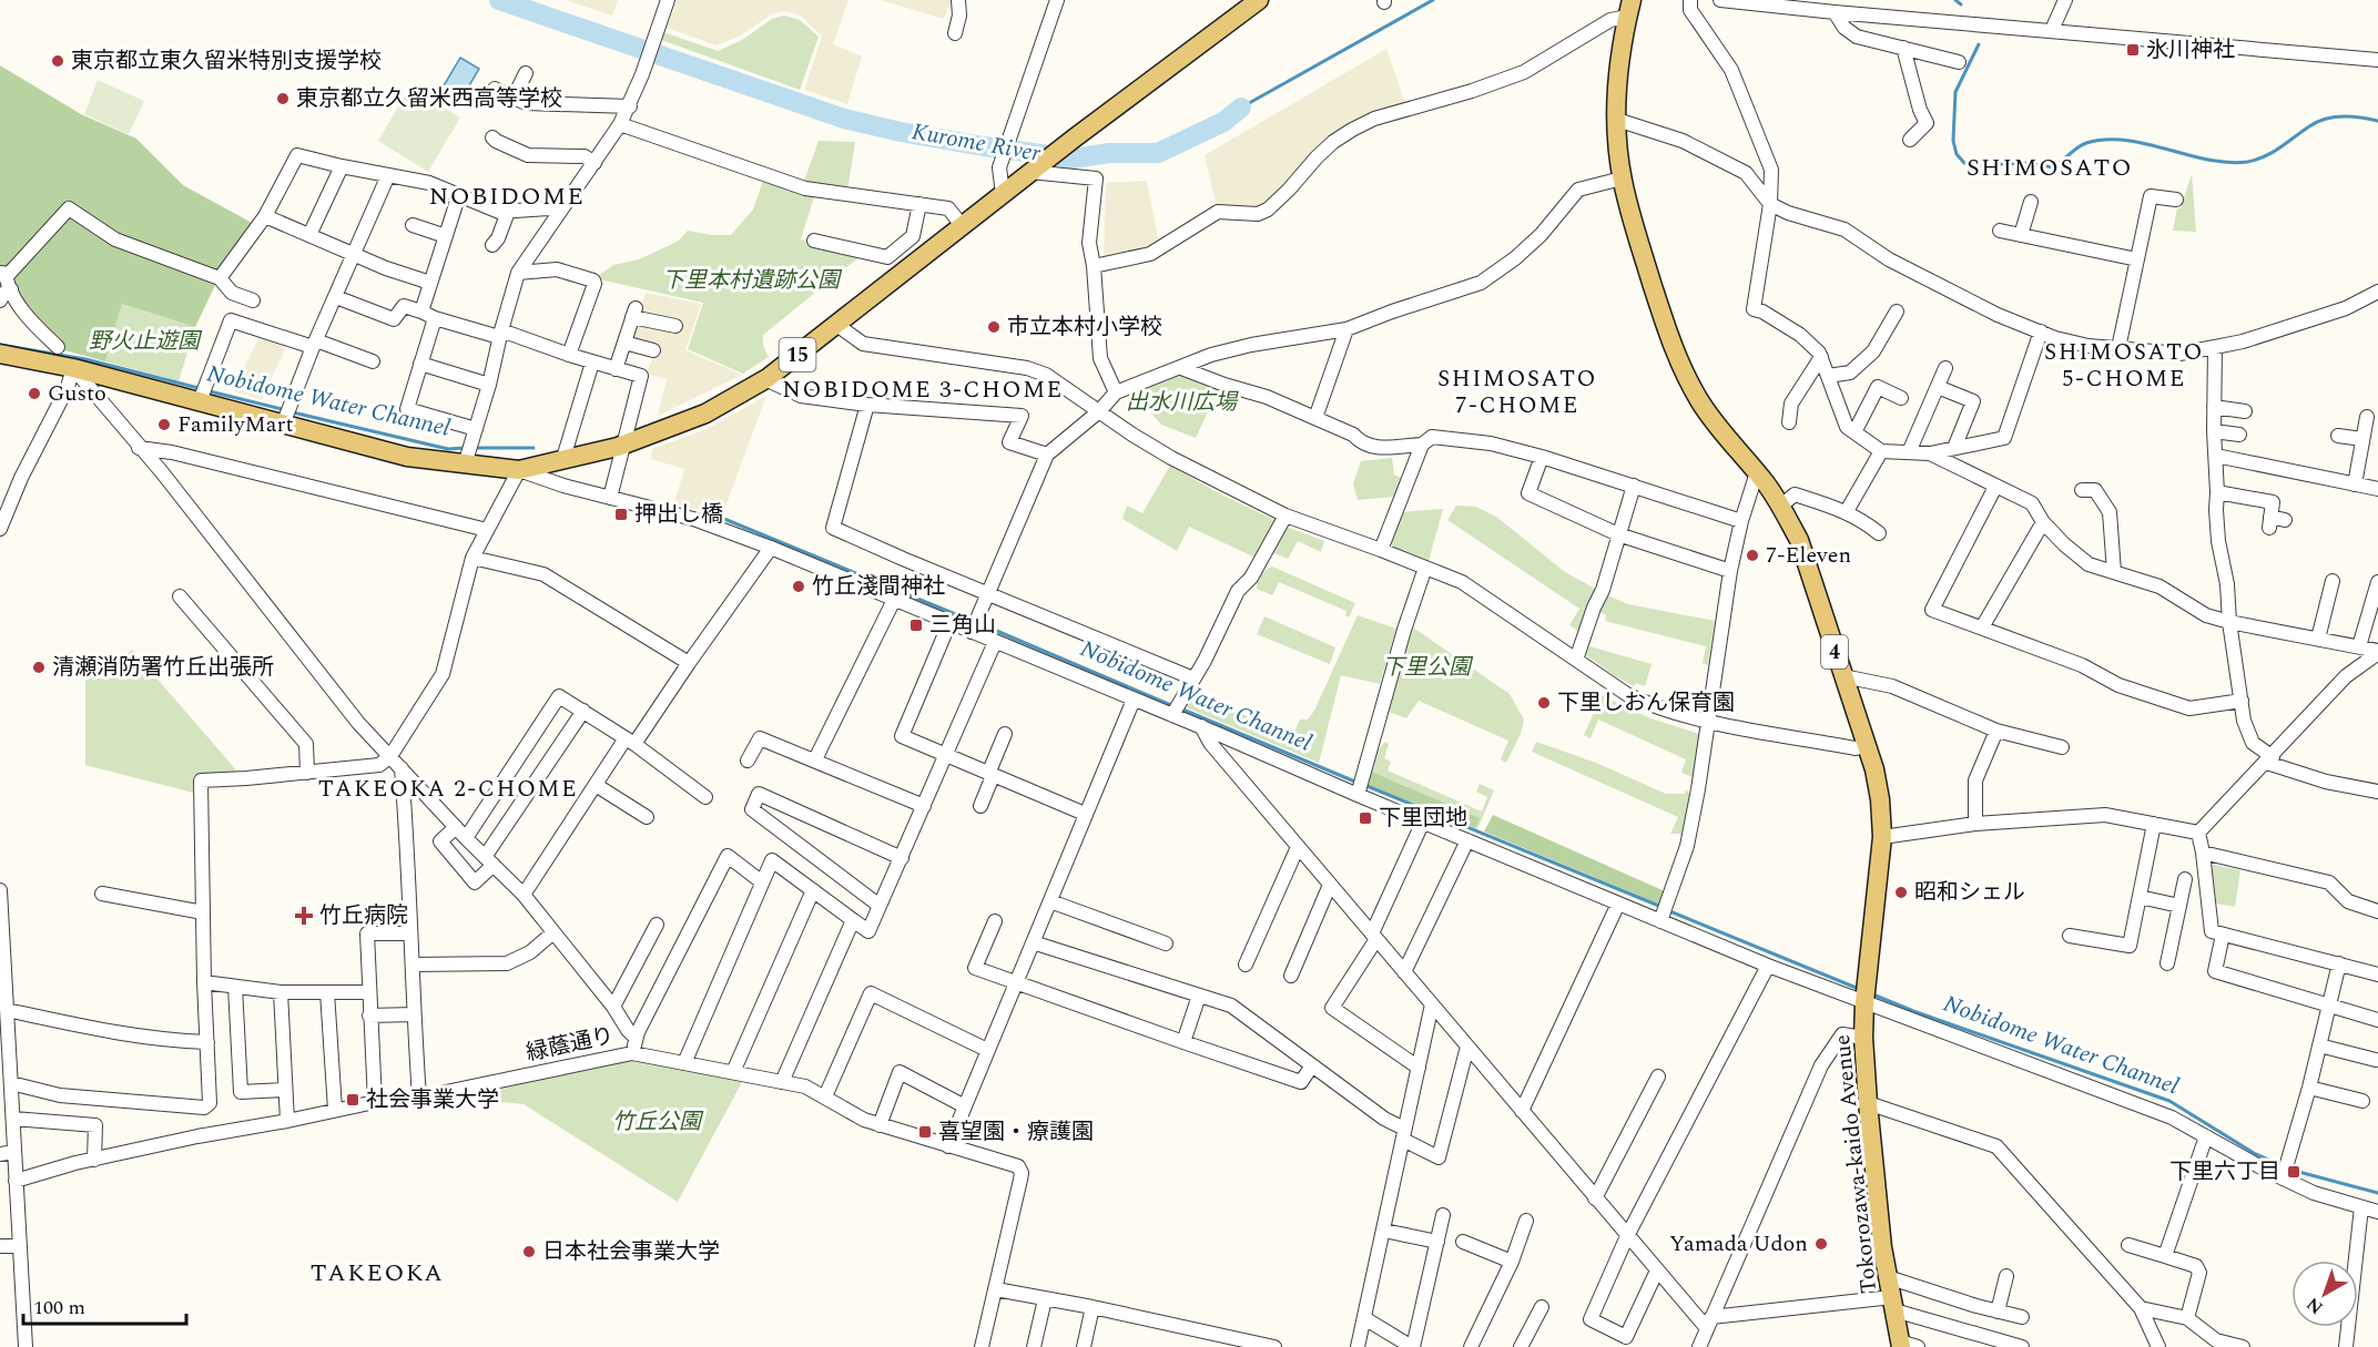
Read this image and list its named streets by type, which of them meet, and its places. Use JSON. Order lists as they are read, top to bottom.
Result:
{
  "streets": {
    "main road": ["15", "4", "Tokorozawa-kaido Avenue"],
    "street": ["緑蔭通り"]
  },
  "districts": [
    "SHIMOSATO",
    "NOBIDOME",
    "SHIMOSATO 5-CHOME",
    "SHIMOSATO 7-CHOME",
    "NOBIDOME 3-CHOME",
    "TAKEOKA 2-CHOME",
    "TAKEOKA"
  ],
  "water": ["Kurome River", "Nobidome Water Channel"],
  "parks": [
    "下里本村遺跡公園",
    "野火止遊園",
    "出水川広場",
    "下里公園",
    "竹丘公園"
  ],
  "places": {
    "transit": [
      "氷川神社",
      "押出し橋",
      "三角山",
      "下里団地",
      "社会事業大学",
      "喜望園・療護園",
      "下里六丁目"
    ],
    "other": [
      "東京都立東久留米特別支援学校",
      "東京都立久留米西高等学校",
      "市立本村小学校",
      "Gusto",
      "FamilyMart",
      "7-Eleven",
      "竹丘淺間神社",
      "清瀬消防署竹丘出張所",
      "下里しおん保育園",
      "昭和シェル",
      "Yamada Udon",
      "日本社会事業大学"
    ],
    "health": ["竹丘病院"]
  },
  "scale_bar": "100 m",
  "north": "bottom left"
}
